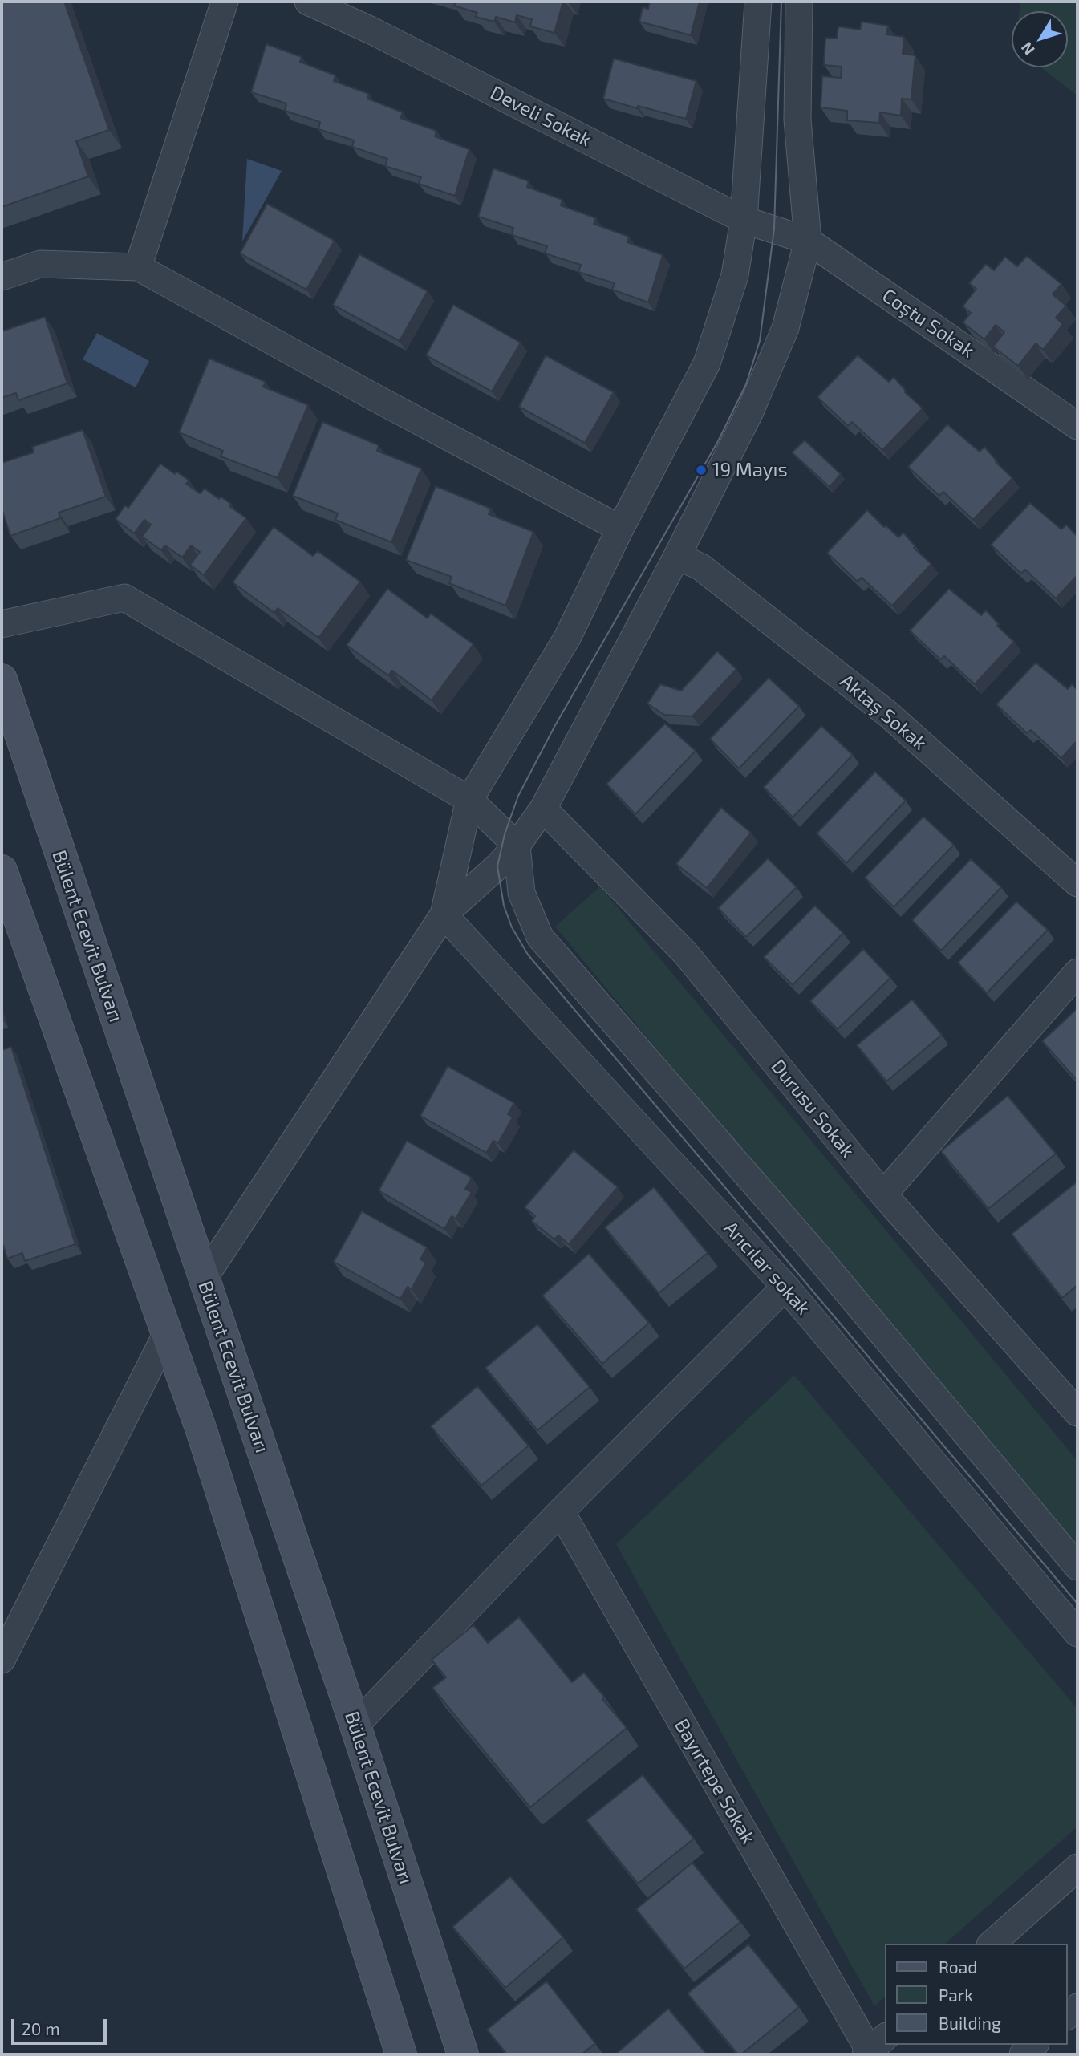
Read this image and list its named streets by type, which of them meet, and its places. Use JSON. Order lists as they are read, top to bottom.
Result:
{
  "streets": {
    "main road": ["Bülent Ecevit Bulvarı"],
    "street": [
      "Develi Sokak",
      "Coştu Sokak",
      "Aktaş Sokak",
      "Durusu Sokak",
      "Arıcılar sokak",
      "Bayırtepe Sokak"
    ]
  },
  "crossings": [
    ["Develi Sokak", "Coştu Sokak"]
  ],
  "places": ["19 Mayıs"],
  "legend": ["Road", "Park", "Building"],
  "scale_bar": "20 m",
  "north": "bottom left"
}
